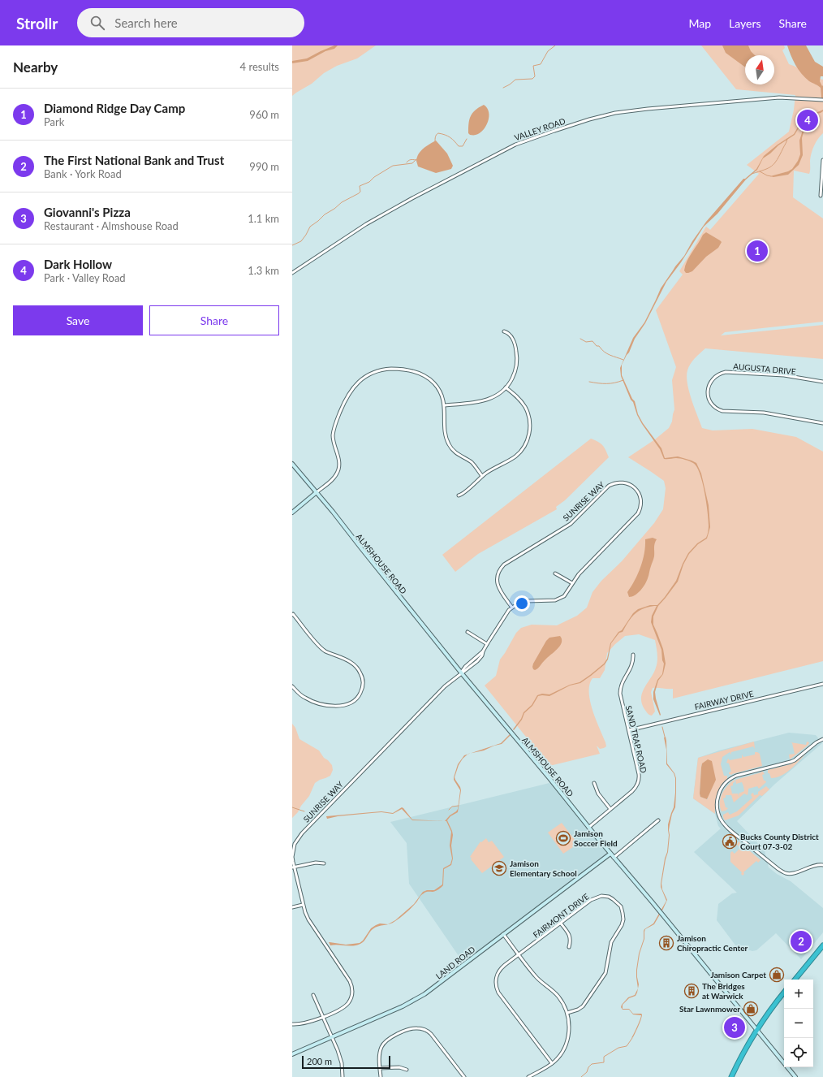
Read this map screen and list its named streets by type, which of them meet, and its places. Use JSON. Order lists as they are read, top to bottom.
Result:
{
  "streets": {
    "main road": ["ALMSHOUSE ROAD", "LAND ROAD"],
    "street": [
      "VALLEY ROAD",
      "AUGUSTA DRIVE",
      "SUNRISE WAY",
      "FAIRWAY DRIVE",
      "SAND TRAP ROAD",
      "FAIRMONT DRIVE"
    ]
  },
  "crossings": [
    ["SUNRISE WAY", "ALMSHOUSE ROAD"],
    ["ALMSHOUSE ROAD", "SAND TRAP ROAD"],
    ["ALMSHOUSE ROAD", "LAND ROAD"],
    ["FAIRWAY DRIVE", "SAND TRAP ROAD"]
  ],
  "places": {
    "sports": ["Jamison Soccer Field"],
    "public building": ["Bucks County District Court 07-3-02"],
    "school or university": ["Jamison Elementary School"],
    "building": ["Jamison Chiropractic Center", "The Bridges at Warwick"],
    "shop": ["Jamison Carpet", "Star Lawnmower"]
  },
  "scale_bar": "200 m",
  "north": "top",
  "page": {
    "header": "Strollr",
    "search": "Search here",
    "nav": ["Map", "Layers", "Share"],
    "heading": ["Nearby", "4 results"],
    "list": [
      {
        "mark": "1",
        "name": "Diamond Ridge Day Camp",
        "note": "Park",
        "value": "960 m"
      },
      {
        "mark": "2",
        "name": "The First National Bank and Trust",
        "note": "Bank · York Road",
        "value": "990 m"
      },
      {
        "mark": "3",
        "name": "Giovanni's Pizza",
        "note": "Restaurant · Almshouse Road",
        "value": "1.1 km"
      },
      {
        "mark": "4",
        "name": "Dark Hollow",
        "note": "Park · Valley Road",
        "value": "1.3 km"
      }
    ],
    "pins": [
      "4",
      "1",
      "2",
      "3"
    ],
    "buttons": ["Save", "Share"],
    "map_buttons": ["+", "−"],
    "scale": "200 m"
  }
}
